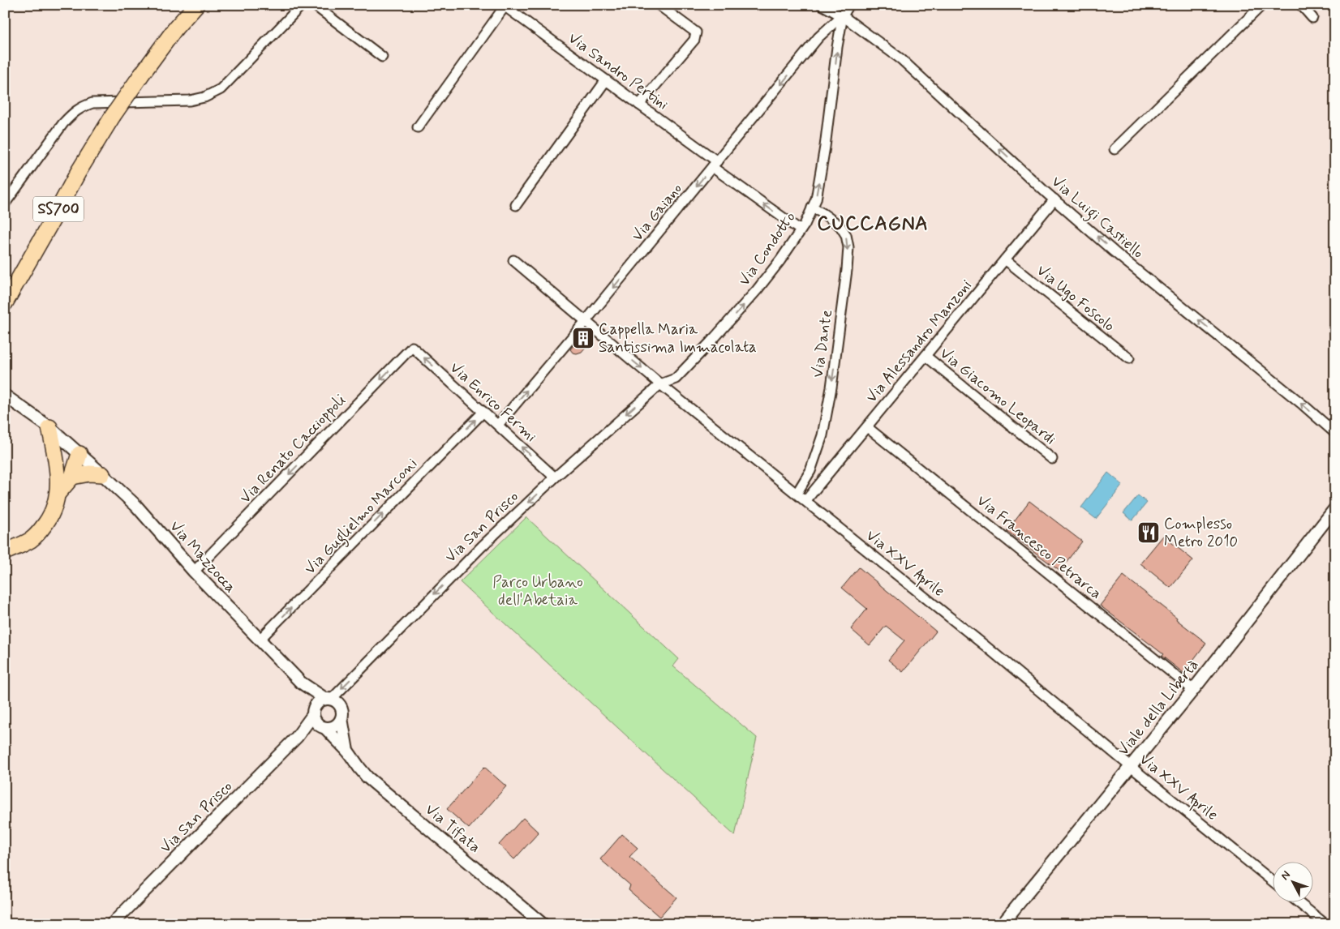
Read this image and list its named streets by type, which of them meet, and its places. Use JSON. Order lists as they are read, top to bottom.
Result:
{
  "streets": {
    "highway": ["SS700"],
    "street": [
      "Via Sandro Pertini",
      "Via Gaiano",
      "Via Luigi Castiello",
      "Via Condotto",
      "Via Ugo Foscolo",
      "Via Alessandro Manzoni",
      "Via Dante",
      "Via Giacomo Leopardi",
      "Via Enrico Fermi",
      "Via Renato Caccioppoli",
      "Via Guglielmo Marconi",
      "Via San Prisco",
      "Via Francesco Petrarca",
      "Via Mazzocca",
      "Via XXV Aprile",
      "Viale della Libertà",
      "Via Tifata"
    ]
  },
  "crossings": [
    ["Via Sandro Pertini", "Via Gaiano"],
    ["Via Sandro Pertini", "Via Condotto"],
    ["Via Gaiano", "Via Luigi Castiello"],
    ["Via Gaiano", "Via Condotto"],
    ["Via Gaiano", "Via Enrico Fermi"],
    ["Via Gaiano", "Via XXV Aprile"],
    ["Via Luigi Castiello", "Via Condotto"],
    ["Via Luigi Castiello", "Via Alessandro Manzoni"],
    ["Via Condotto", "Via Dante"],
    ["Via Condotto", "Via San Prisco"],
    ["Via Condotto", "Via XXV Aprile"],
    ["Via Ugo Foscolo", "Via Alessandro Manzoni"],
    ["Via Alessandro Manzoni", "Via Giacomo Leopardi"],
    ["Via Alessandro Manzoni", "Via Francesco Petrarca"],
    ["Via Alessandro Manzoni", "Via XXV Aprile"],
    ["Via Dante", "Via XXV Aprile"],
    ["Via Enrico Fermi", "Via Renato Caccioppoli"],
    ["Via Enrico Fermi", "Via Guglielmo Marconi"],
    ["Via Enrico Fermi", "Via San Prisco"],
    ["Via Renato Caccioppoli", "Via Mazzocca"],
    ["Via Guglielmo Marconi", "Via Mazzocca"],
    ["Via San Prisco", "Via Mazzocca"],
    ["Via San Prisco", "Via XXV Aprile"],
    ["Via San Prisco", "Via Tifata"],
    ["Via Francesco Petrarca", "Viale della Libertà"],
    ["Via Mazzocca", "Via Tifata"],
    ["Via XXV Aprile", "Viale della Libertà"]
  ],
  "one_way": [
    "Via Luigi Castiello",
    "Via Condotto",
    "Via Dante",
    "Via Enrico Fermi",
    "Via Renato Caccioppoli",
    "Via Guglielmo Marconi",
    "Via San Prisco"
  ],
  "districts": ["CUCCAGNA"],
  "parks": ["Parco Urbano dell'Abetaia"],
  "places": {
    "building": ["Cappella Maria Santissima Immacolata"],
    "restaurant": ["Complesso Metro 2010"]
  },
  "north": "top left"
}
